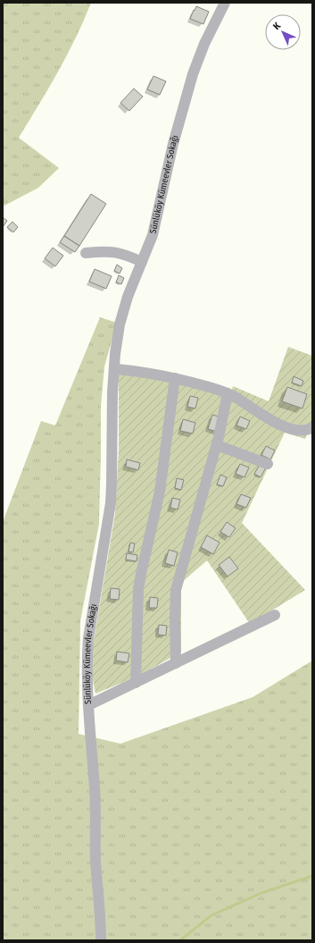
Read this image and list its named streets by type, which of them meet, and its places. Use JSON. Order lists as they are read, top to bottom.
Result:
{
  "streets": {
    "street": ["Sünlüköy Kümeevler Sokağı"]
  },
  "north": "top left"
}
